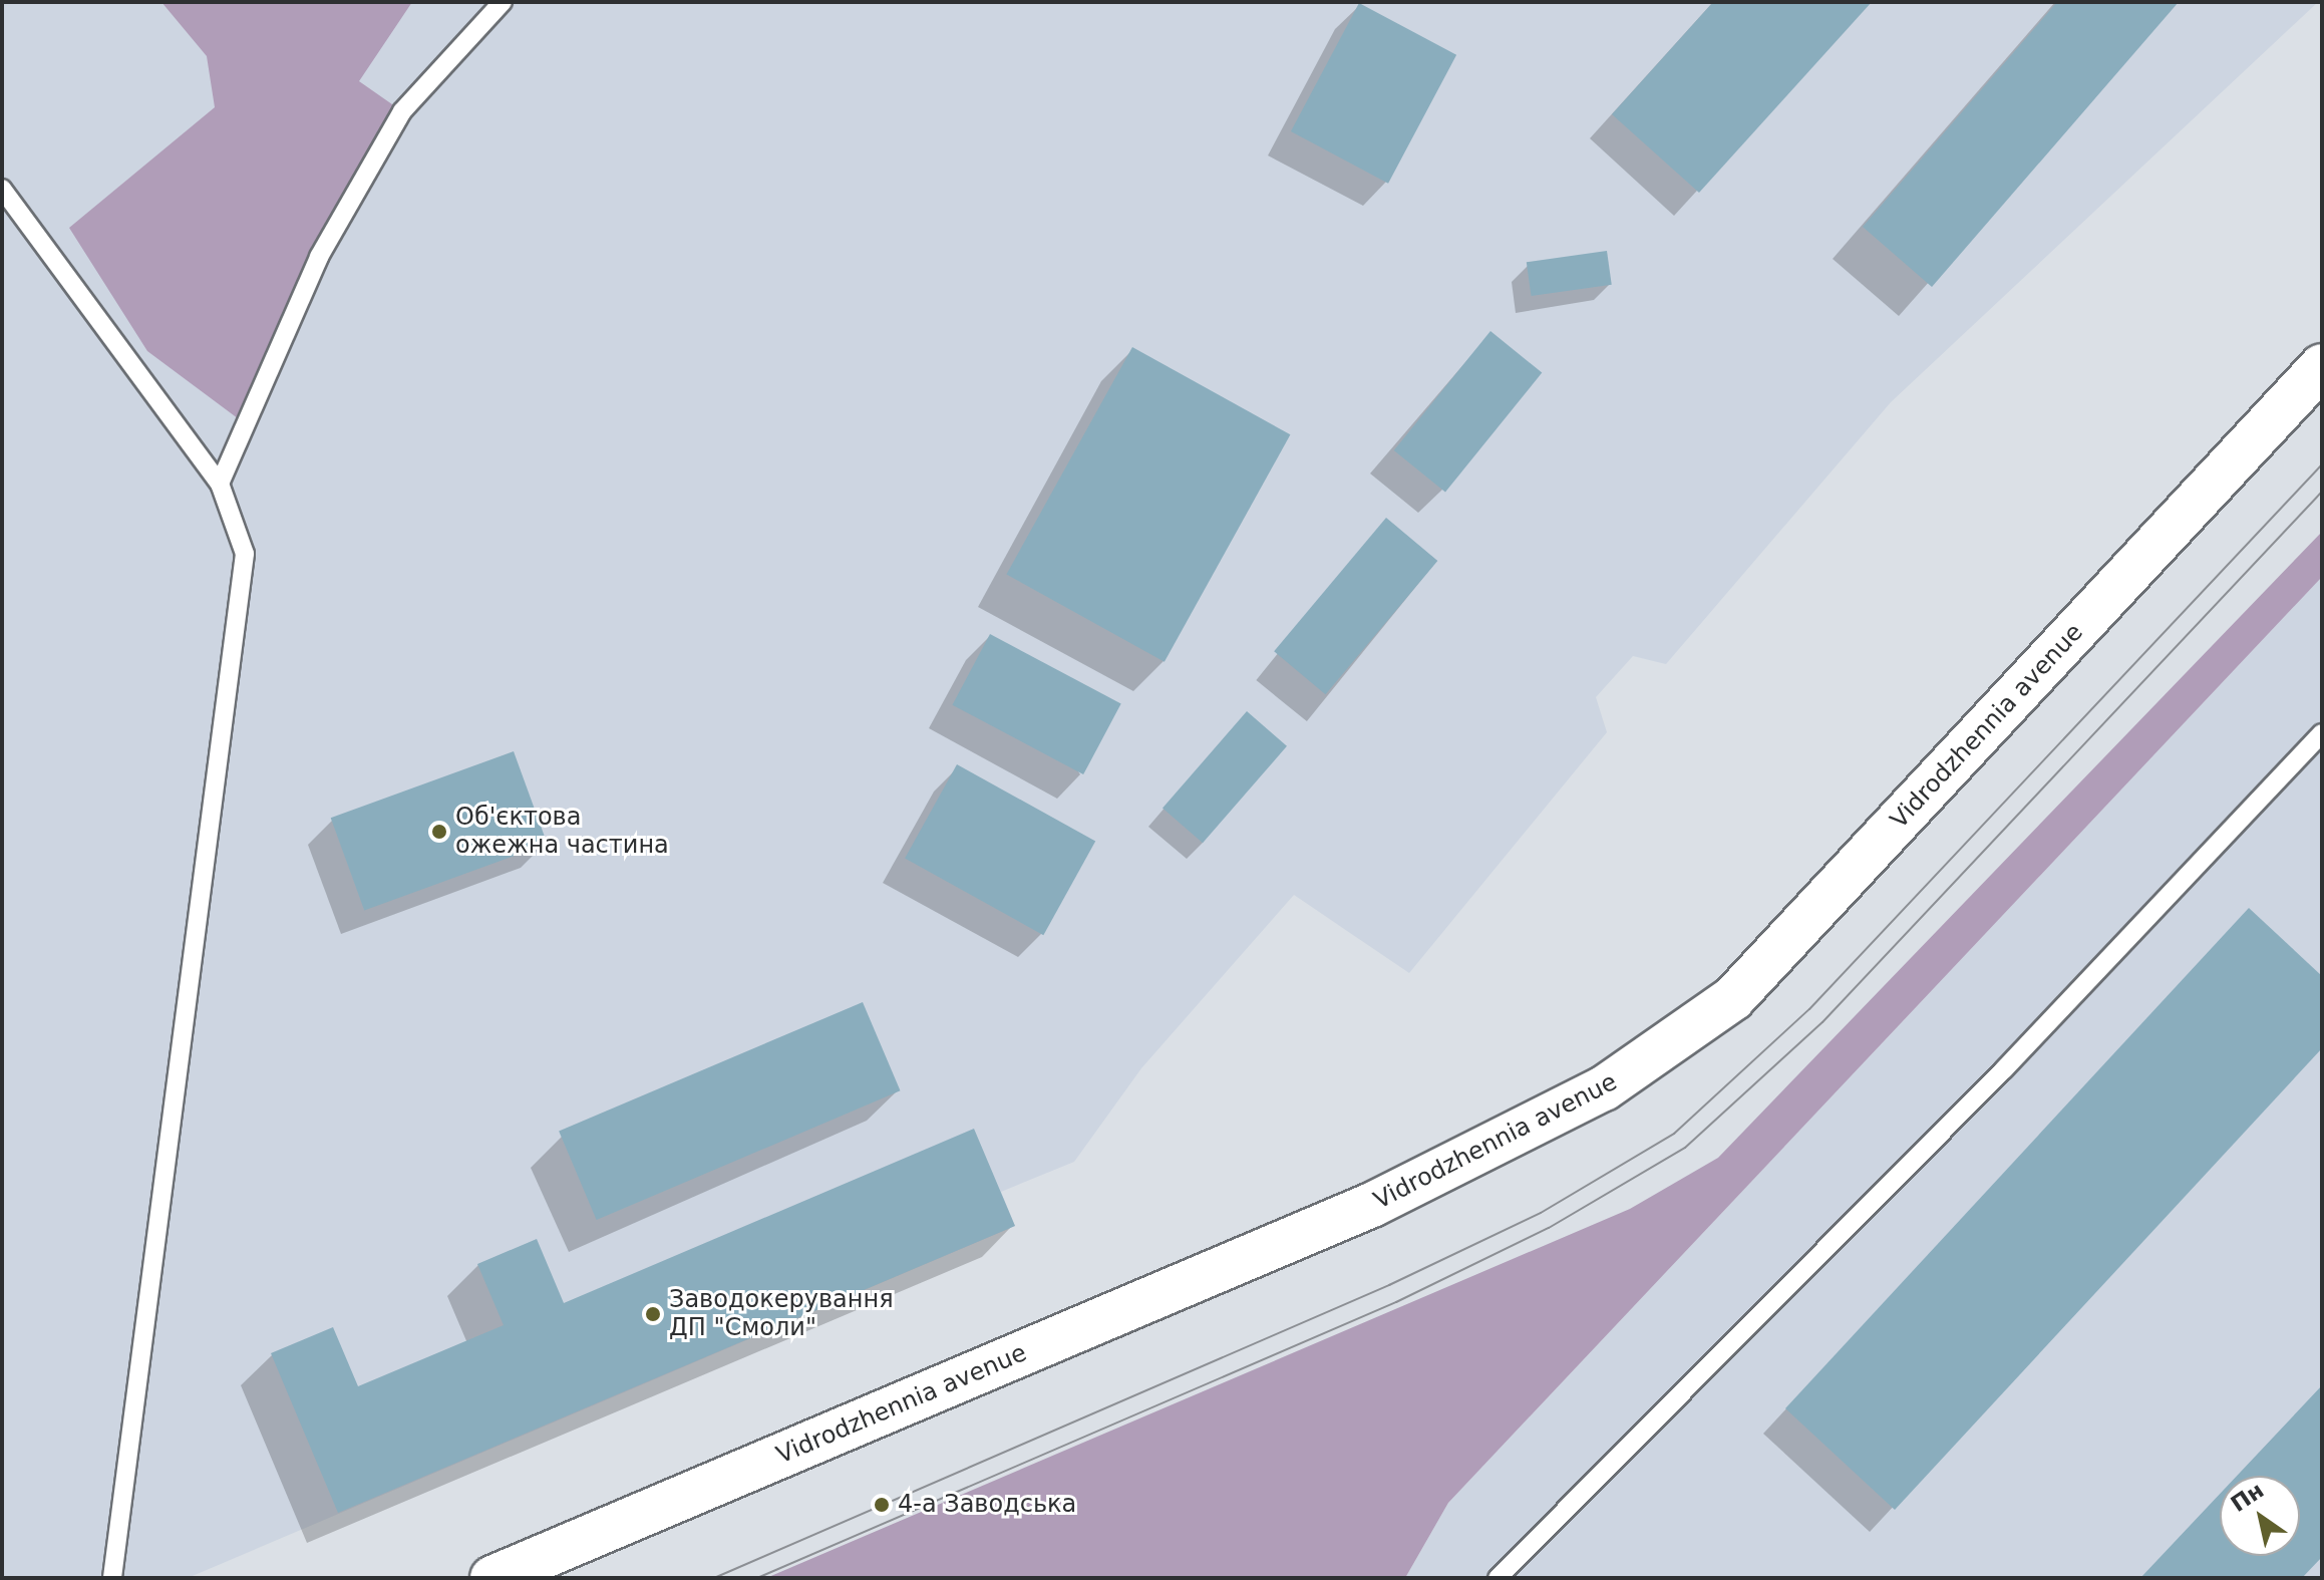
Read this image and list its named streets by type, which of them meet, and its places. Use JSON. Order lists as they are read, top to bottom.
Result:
{
  "streets": {
    "street": ["Vidrodzhennia avenue"]
  },
  "places": ["Об'єктова ожежна частина", "Заводокерування ДП \"Смоли\"", "4-а Заводська"],
  "north": "top left"
}
